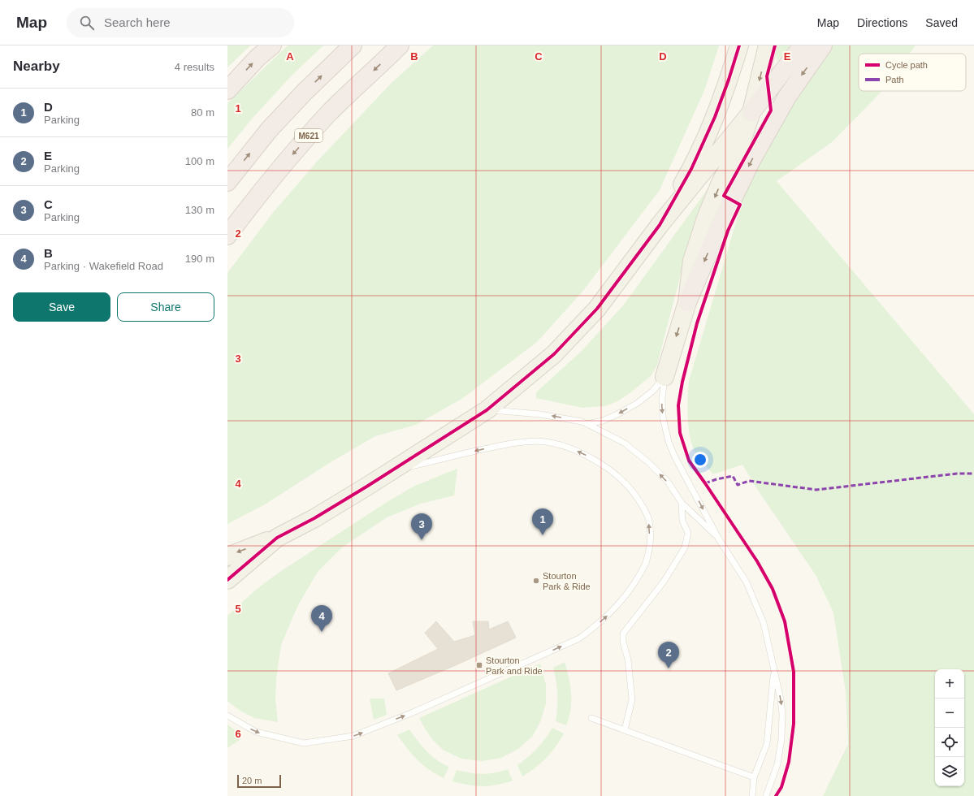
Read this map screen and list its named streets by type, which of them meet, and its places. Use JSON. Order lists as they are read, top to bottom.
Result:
{
  "streets": {
    "highway": ["M621"]
  },
  "places": {
    "other": ["Stourton Park & Ride"],
    "transit": ["Stourton Park and Ride"]
  },
  "legend": ["Cycle path", "Path"],
  "scale_bar": "20 m",
  "page": {
    "header": "Map",
    "search": "Search here",
    "nav": ["Map", "Directions", "Saved"],
    "heading": ["Nearby", "4 results"],
    "list": [
      {
        "mark": "1",
        "name": "D",
        "note": "Parking",
        "value": "80 m"
      },
      {
        "mark": "2",
        "name": "E",
        "note": "Parking",
        "value": "100 m"
      },
      {
        "mark": "3",
        "name": "C",
        "note": "Parking",
        "value": "130 m"
      },
      {
        "mark": "4",
        "name": "B",
        "note": "Parking · Wakefield Road",
        "value": "190 m"
      }
    ],
    "buttons": ["Save", "Share"],
    "pins": [
      "1",
      "3",
      "4",
      "2"
    ],
    "map_buttons": ["+", "−"],
    "scale": "20 m"
  },
  "grid": {
    "columns": [
      "A",
      "B",
      "C",
      "D",
      "E"
    ],
    "rows": [
      "1",
      "2",
      "3",
      "4",
      "5",
      "6"
    ]
  }
}
